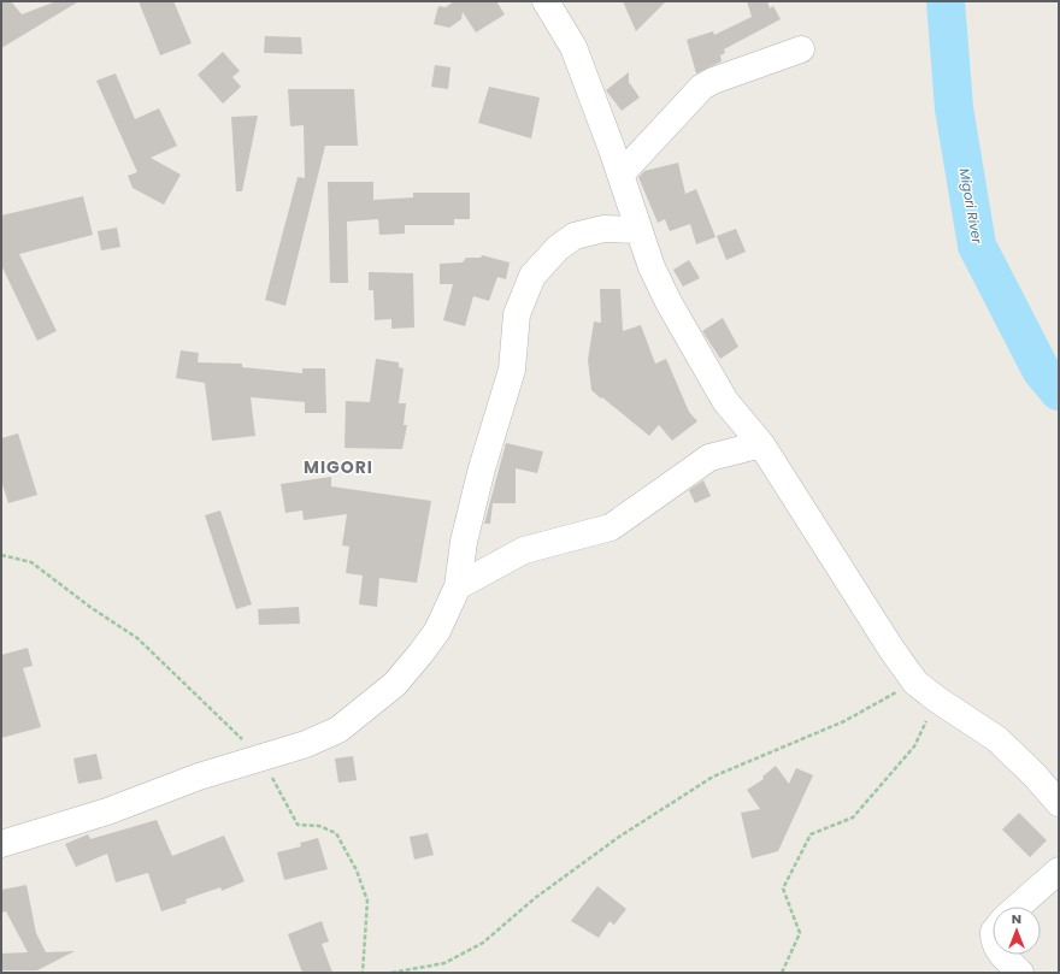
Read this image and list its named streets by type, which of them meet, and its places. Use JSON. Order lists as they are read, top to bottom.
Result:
{
  "districts": ["MIGORI"],
  "water": ["Migori River"],
  "north": "top"
}
